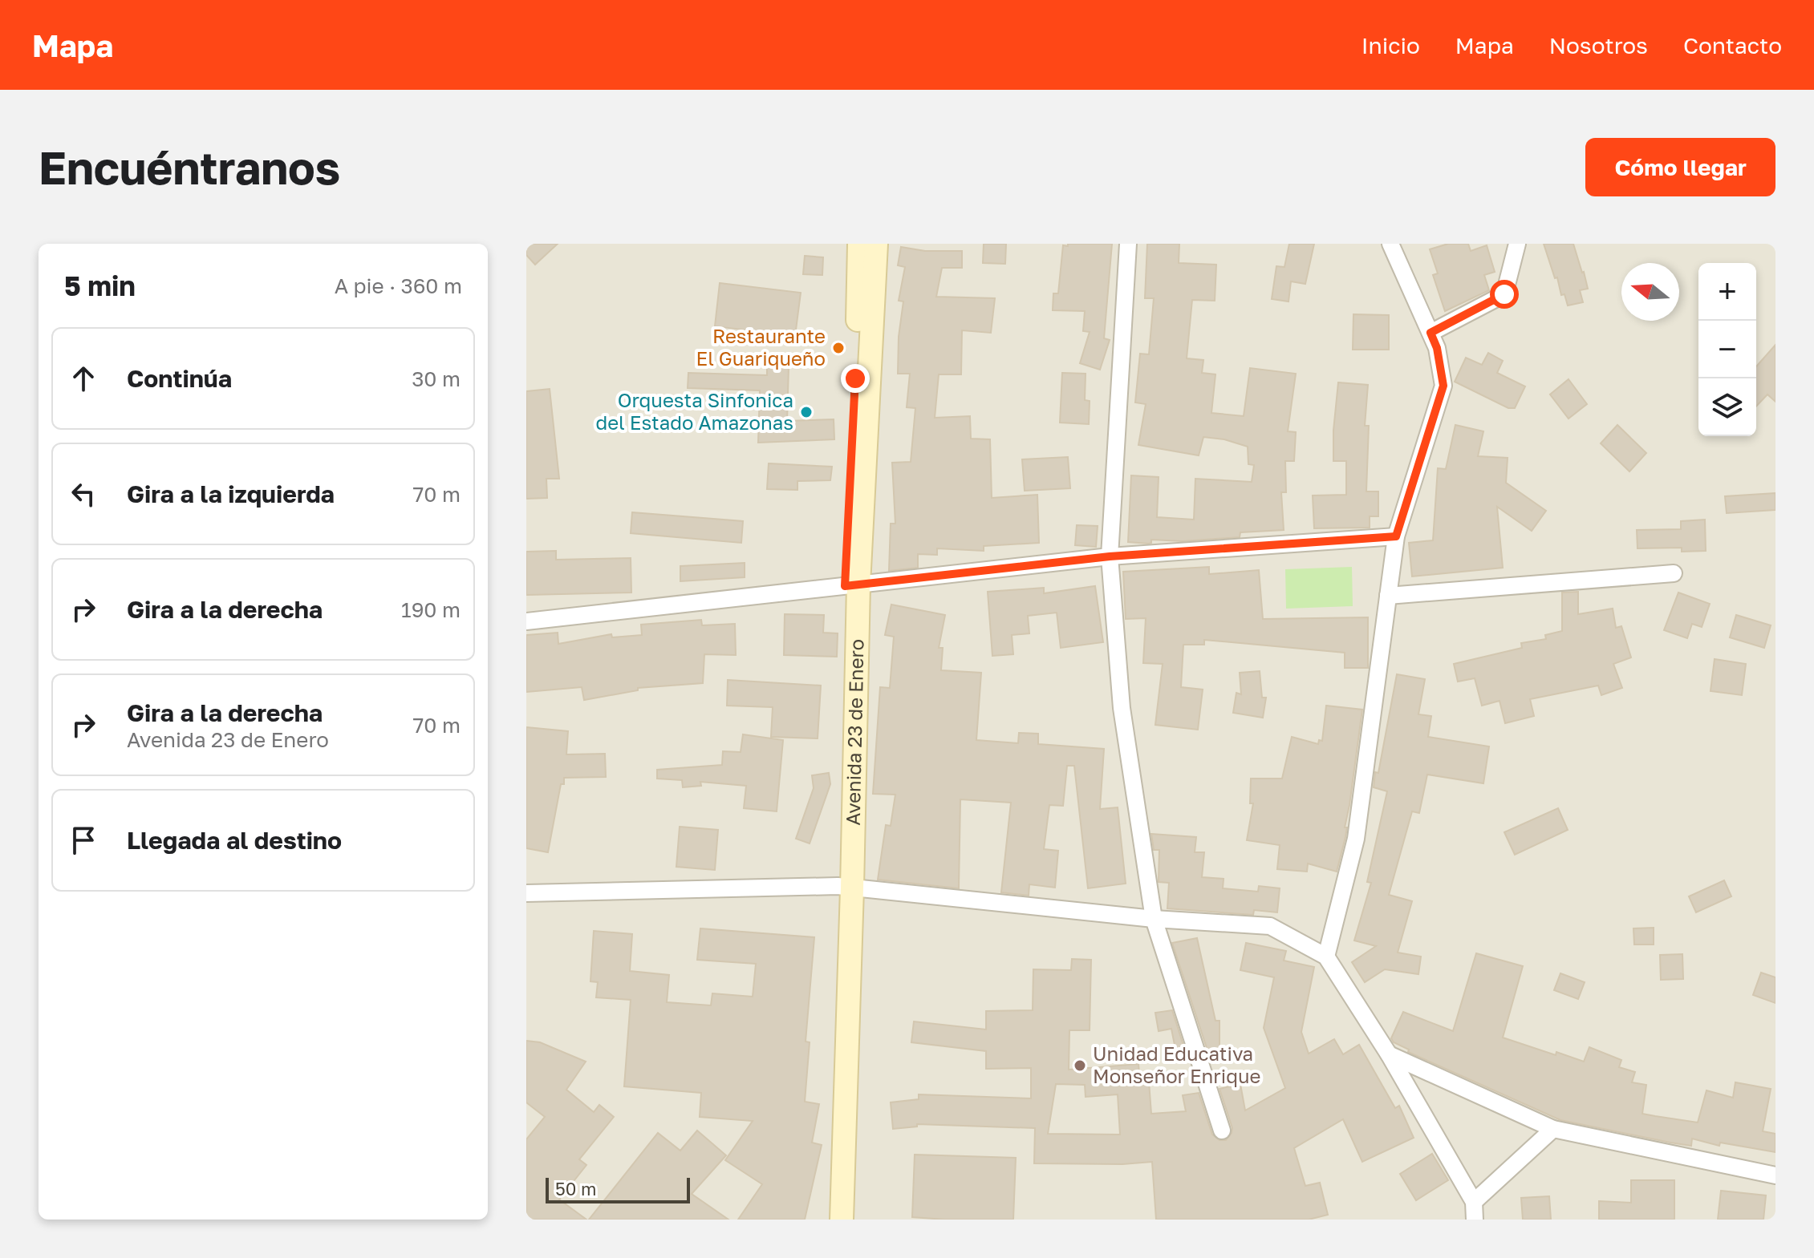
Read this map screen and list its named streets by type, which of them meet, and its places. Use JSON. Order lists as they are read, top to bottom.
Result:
{
  "streets": {
    "main road": ["Avenida 23 de Enero"]
  },
  "places": ["Restaurante El Guariqueño", "Orquesta Sinfonica del Estado Amazonas", "Unidad Educativa Monseñor Enrique"],
  "scale_bar": "50 m",
  "north": "left",
  "page": {
    "header": "Mapa",
    "nav": [
      "Inicio",
      "Mapa",
      "Nosotros",
      "Contacto"
    ],
    "buttons": "Cómo llegar",
    "title": "Encuéntranos",
    "heading": ["5 min", "A pie · 360 m"],
    "map_buttons": ["+", "−"],
    "list": [
      ["Continúa", "30 m"],
      ["Gira a la izquierda", "70 m"],
      ["Gira a la derecha", "190 m"],
      ["Gira a la derecha", "Avenida 23 de Enero", "70 m"],
      "Llegada al destino"
    ],
    "scale": "50 m"
  }
}
